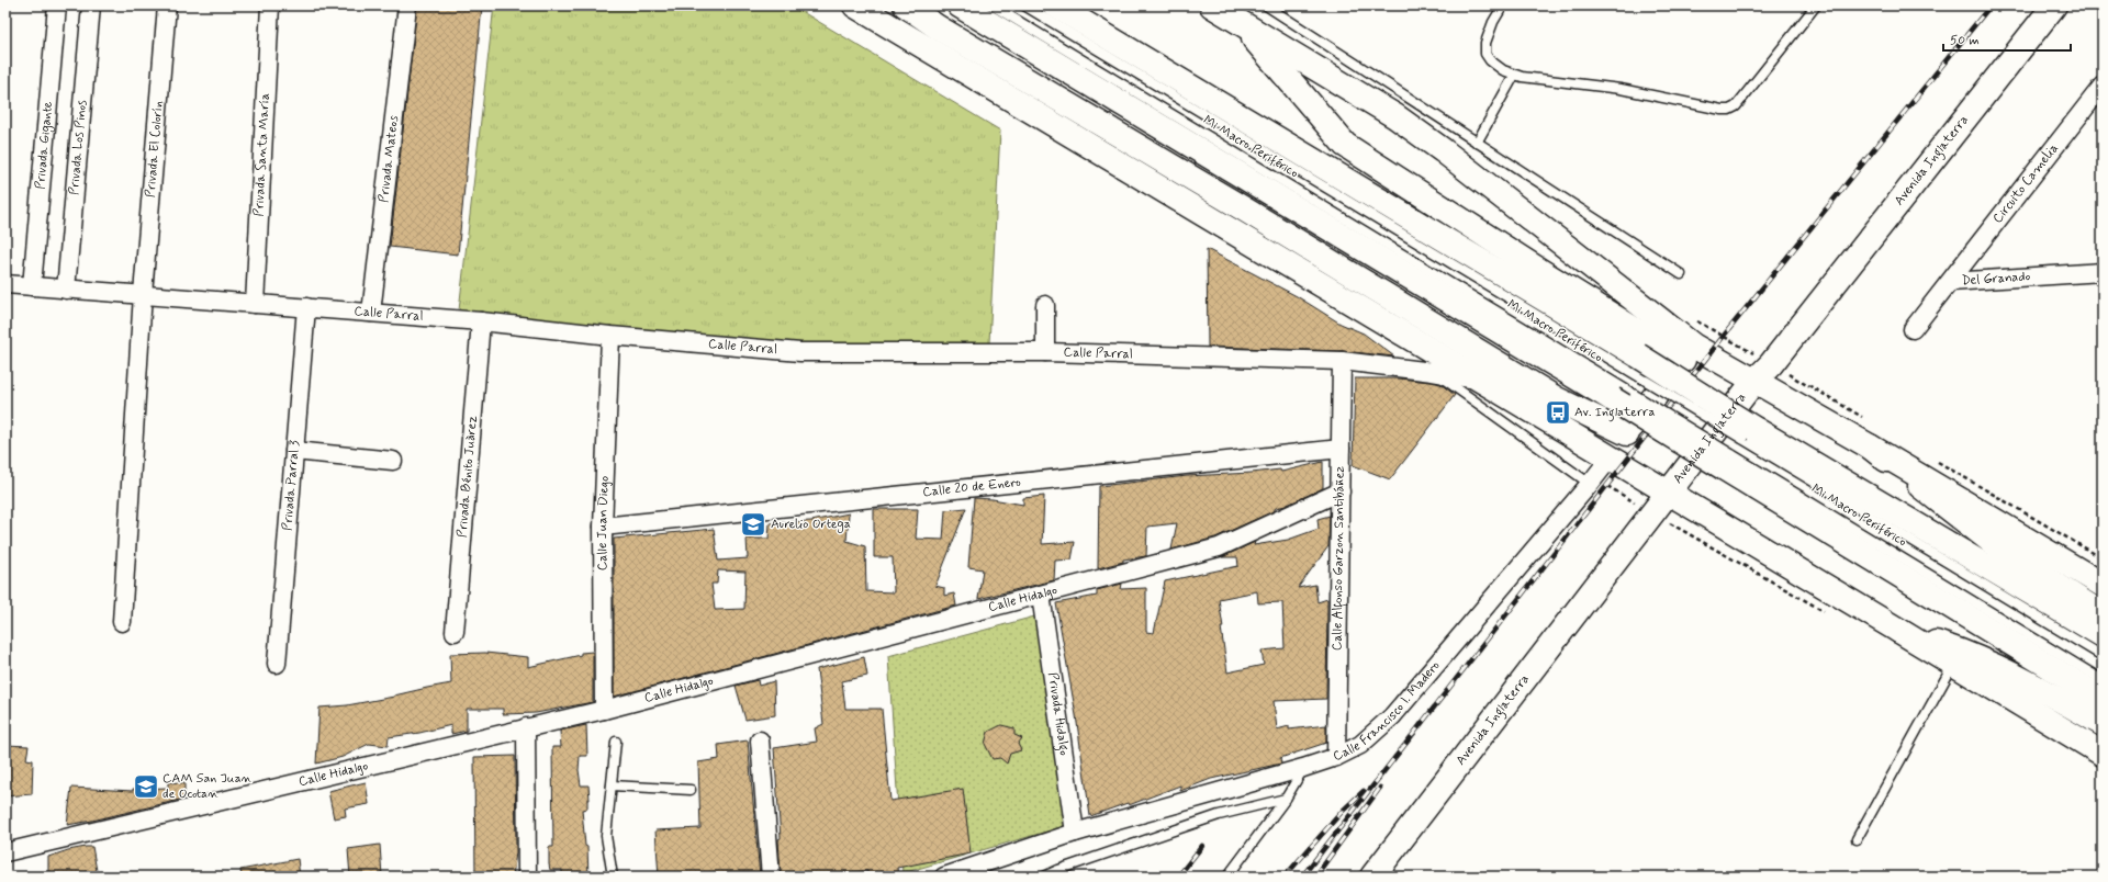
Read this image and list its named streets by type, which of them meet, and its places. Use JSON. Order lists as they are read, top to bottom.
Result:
{
  "streets": {
    "main road": ["Avenida Inglaterra", "Calle Francisco I. Madero"],
    "street": [
      "Privada Gigante",
      "Privada Los Pinos",
      "Privada El Colorín",
      "Privada Santa María",
      "Privada Mateos",
      "Circuito Camelia",
      "Del Granado",
      "Calle Parral",
      "Privada Bénito Juàrez",
      "Privada Parral 3",
      "Calle 20 de Enero",
      "Calle Juan Diego",
      "Calle Alfonso Garzon Santibáñez",
      "Calle Hidalgo",
      "Privada Hidalgo"
    ],
    "lane": ["Mi Macro Periférico"]
  },
  "crossings": [
    ["Privada Gigante", "Calle Parral"],
    ["Privada Los Pinos", "Calle Parral"],
    ["Privada El Colorín", "Calle Parral"],
    ["Privada Santa María", "Calle Parral"],
    ["Privada Mateos", "Calle Parral"],
    ["Circuito Camelia", "Del Granado"],
    ["Calle Parral", "Privada Bénito Juàrez"],
    ["Calle Parral", "Privada Parral 3"],
    ["Calle Parral", "Calle Juan Diego"],
    ["Calle Parral", "Calle Alfonso Garzon Santibáñez"],
    ["Calle 20 de Enero", "Calle Juan Diego"],
    ["Calle 20 de Enero", "Calle Alfonso Garzon Santibáñez"],
    ["Calle Juan Diego", "Calle Hidalgo"],
    ["Calle Alfonso Garzon Santibáñez", "Calle Hidalgo"],
    ["Calle Alfonso Garzon Santibáñez", "Calle Francisco I. Madero"],
    ["Calle Hidalgo", "Privada Hidalgo"],
    ["Calle Francisco I. Madero", "Privada Hidalgo"]
  ],
  "places": {
    "bus stop": ["Av. Inglaterra"],
    "school or university": ["Aurelio Ortega", "CAM San Juan de Ocotan"]
  },
  "scale_bar": "50 m"
}
